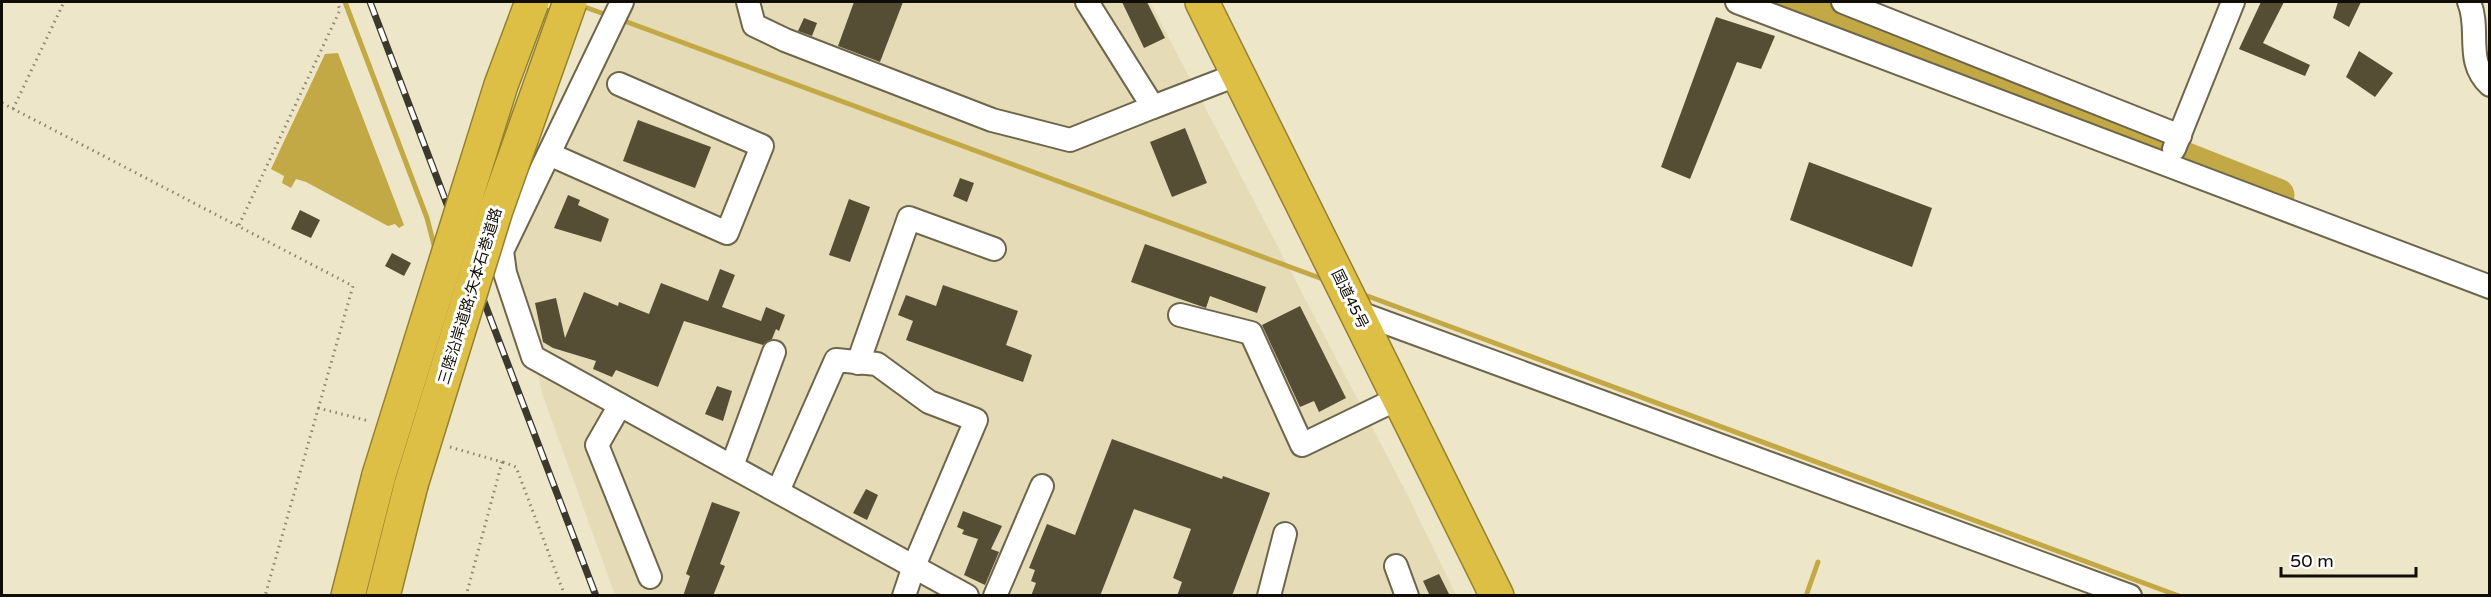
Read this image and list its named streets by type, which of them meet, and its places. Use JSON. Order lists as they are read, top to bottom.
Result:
{
  "streets": {
    "highway": ["三陸沿岸道路;矢本石巻道路", "国道45号"]
  },
  "scale_bar": "50 m"
}
